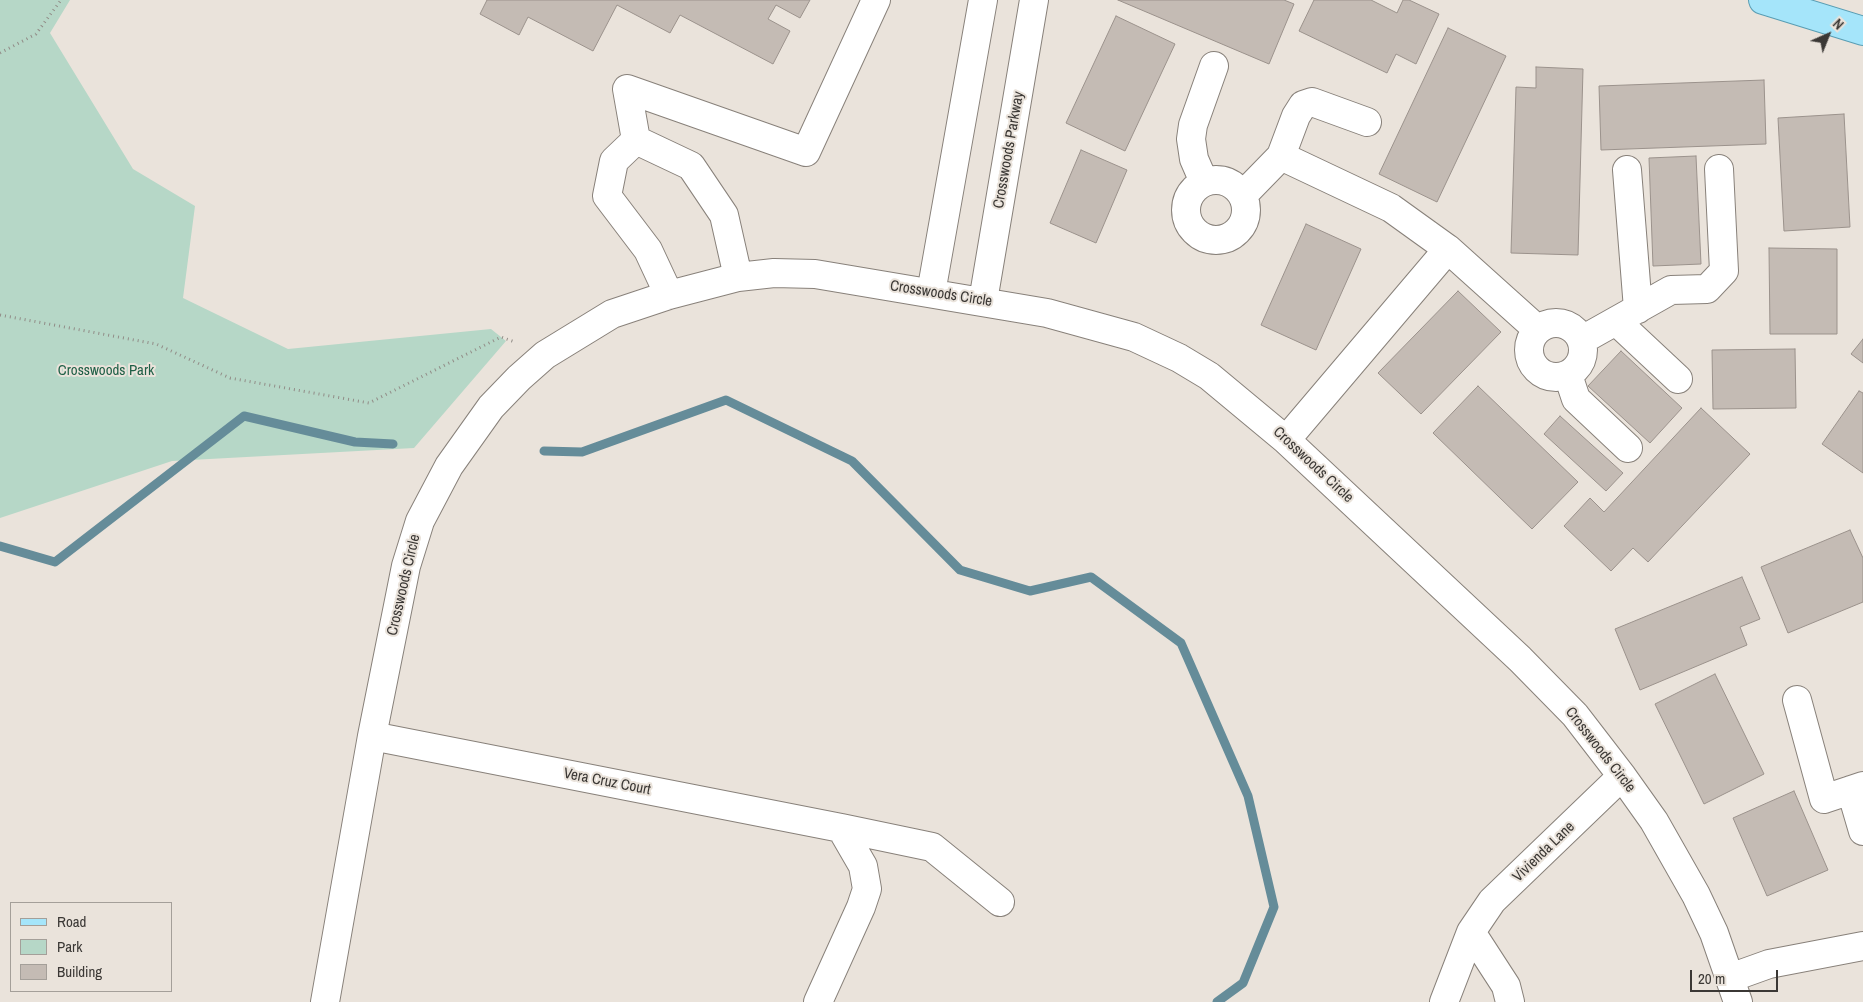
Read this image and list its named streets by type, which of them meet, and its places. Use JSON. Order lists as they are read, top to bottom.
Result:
{
  "streets": {
    "street": [
      "Crosswoods Parkway",
      "Crosswoods Circle",
      "Vera Cruz Court",
      "Vivienda Lane"
    ]
  },
  "crossings": [
    ["Crosswoods Parkway", "Crosswoods Circle"],
    ["Crosswoods Circle", "Vera Cruz Court"],
    ["Crosswoods Circle", "Vivienda Lane"]
  ],
  "parks": ["Crosswoods Park"],
  "legend": ["Road", "Park", "Building"],
  "scale_bar": "20 m",
  "north": "top right"
}
